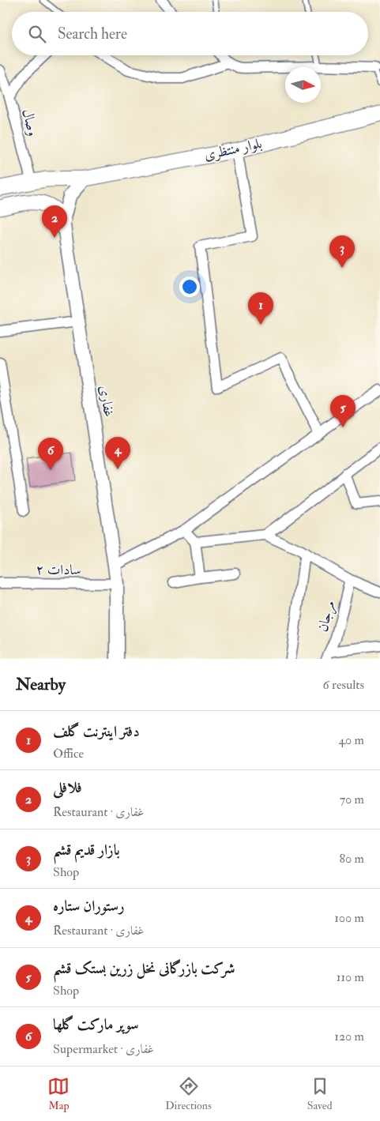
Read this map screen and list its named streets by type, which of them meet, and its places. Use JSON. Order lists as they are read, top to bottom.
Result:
{
  "streets": {
    "main road": ["بلوار منتظری"],
    "street": [
      "وصال",
      "غفاری",
      "سادات ۲",
      "مرجان"
    ]
  },
  "crossings": [
    ["وصال", "بلوار منتظری"],
    ["بلوار منتظری", "غفاری"],
    ["غفاری", "سادات ۲"]
  ],
  "north": "right",
  "page": {
    "search": "Search here",
    "pins": [
      "2",
      "3",
      "1",
      "5",
      "4",
      "6"
    ],
    "heading": ["Nearby", "6 results"],
    "list": [
      {
        "mark": "1",
        "name": "دفتر اینترنت گلف",
        "note": "Office",
        "value": "40 m"
      },
      {
        "mark": "2",
        "name": "فلافلی",
        "note": "Restaurant · غفاری",
        "value": "70 m"
      },
      {
        "mark": "3",
        "name": "بازار قدیم قشم",
        "note": "Shop",
        "value": "80 m"
      },
      {
        "mark": "4",
        "name": "رستوران ستاره",
        "note": "Restaurant · غفاری",
        "value": "100 m"
      },
      {
        "mark": "5",
        "name": "شرکت بازرگانی نخل زرین بستک قشم",
        "note": "Shop",
        "value": "110 m"
      },
      {
        "mark": "6",
        "name": "سوپر مارکت گلها",
        "note": "Supermarket · غفاری",
        "value": "120 m"
      }
    ],
    "nav": ["Map", "Directions", "Saved"]
  }
}
